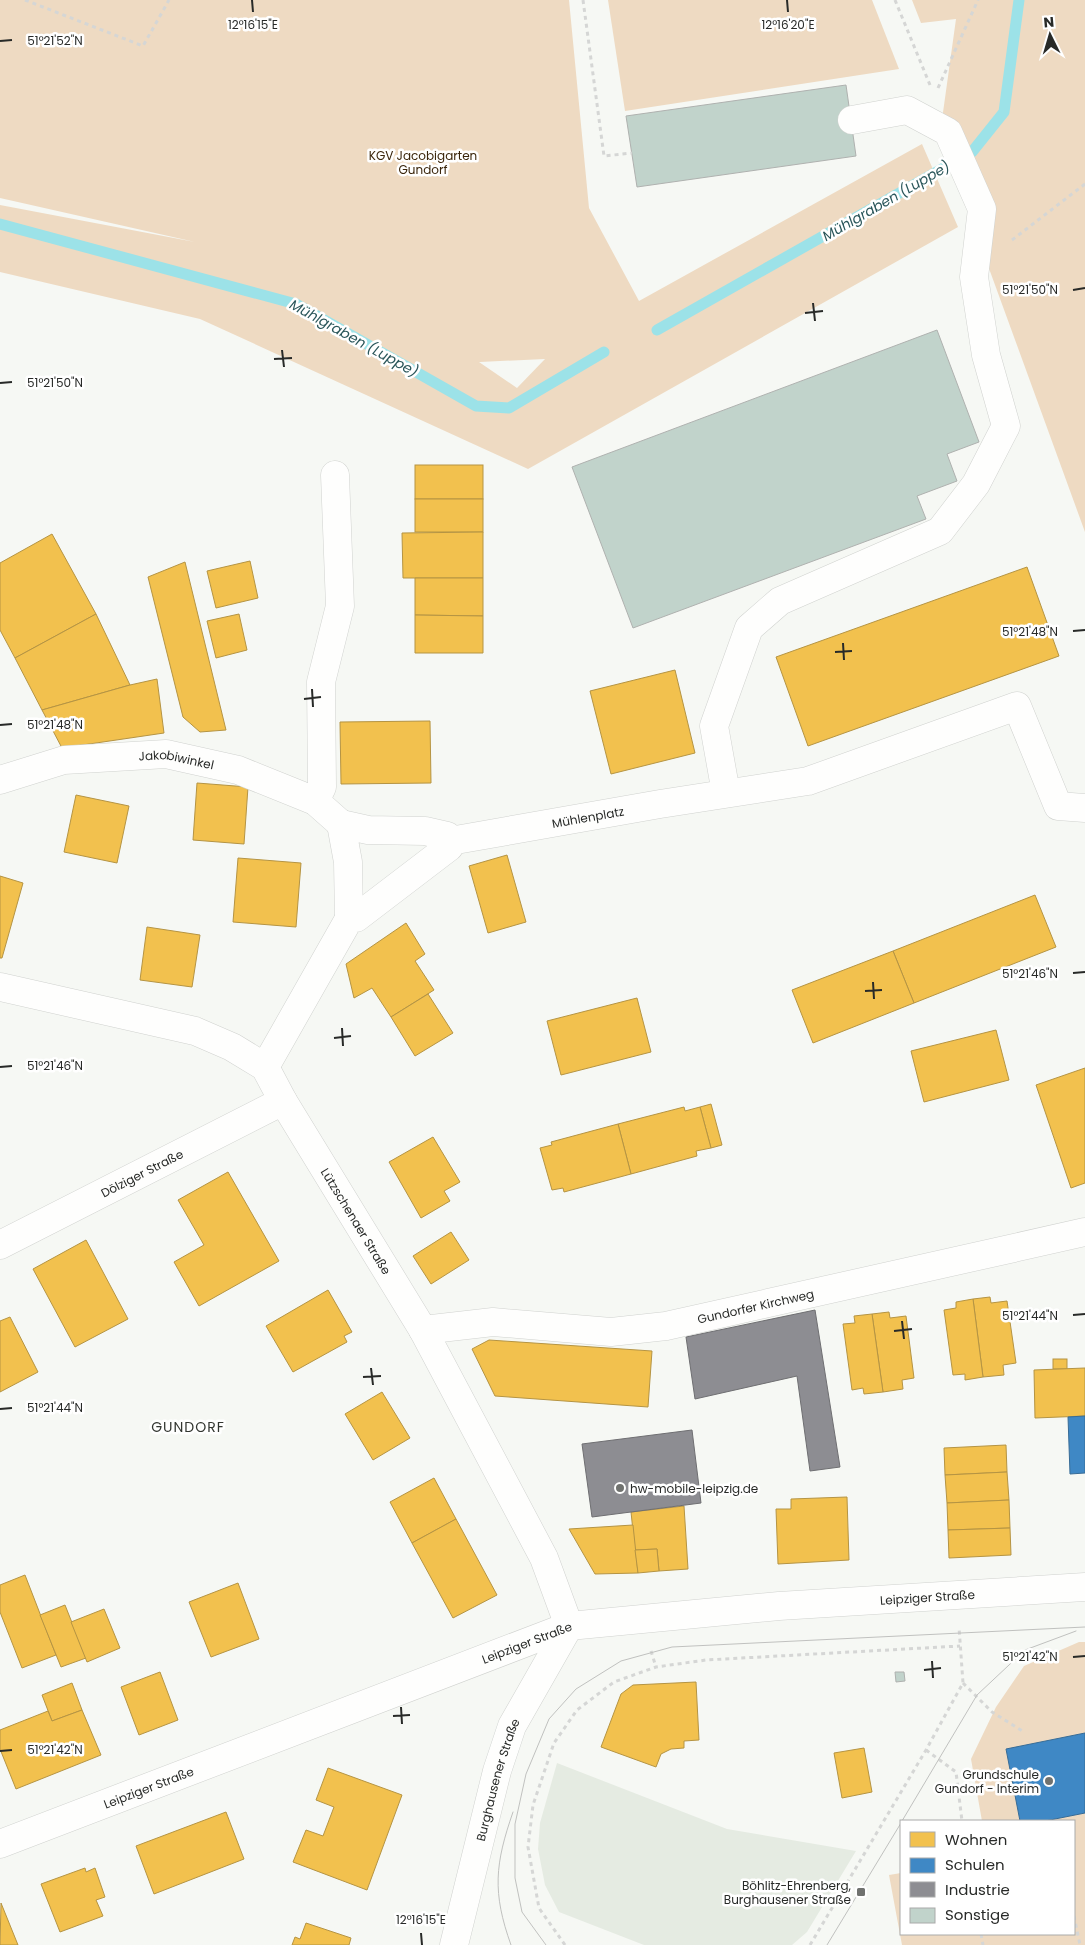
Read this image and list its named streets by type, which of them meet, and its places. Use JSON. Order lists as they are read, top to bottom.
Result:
{
  "streets": {
    "street": [
      "Jakobiwinkel",
      "Mühlenplatz",
      "Dölziger Straße",
      "Lützschenaer Straße",
      "Gundorfer Kirchweg",
      "Leipziger Straße",
      "Burghausener Straße"
    ]
  },
  "crossings": [
    ["Dölziger Straße", "Lützschenaer Straße"],
    ["Lützschenaer Straße", "Gundorfer Kirchweg"],
    ["Lützschenaer Straße", "Leipziger Straße"],
    ["Lützschenaer Straße", "Burghausener Straße"],
    ["Leipziger Straße", "Burghausener Straße"]
  ],
  "districts": ["GUNDORF"],
  "water": ["Mühlgraben (Luppe)"],
  "parks": ["KGV Jacobigarten Gundorf"],
  "places": {
    "other": ["hw-mobile-leipzig.de", "Grundschule Gundorf - Interim"],
    "transit": ["Böhlitz-Ehrenberg, Burghausener Straße"]
  },
  "legend": [
    "Wohnen",
    "Schulen",
    "Industrie",
    "Sonstige"
  ],
  "north": "top",
  "coordinates": [
    "12°16'15\"E",
    "12°16'20\"E",
    "51°21'52\"N",
    "51°21'50\"N",
    "51°21'48\"N",
    "51°21'46\"N",
    "51°21'44\"N",
    "51°21'42\"N"
  ]
}
